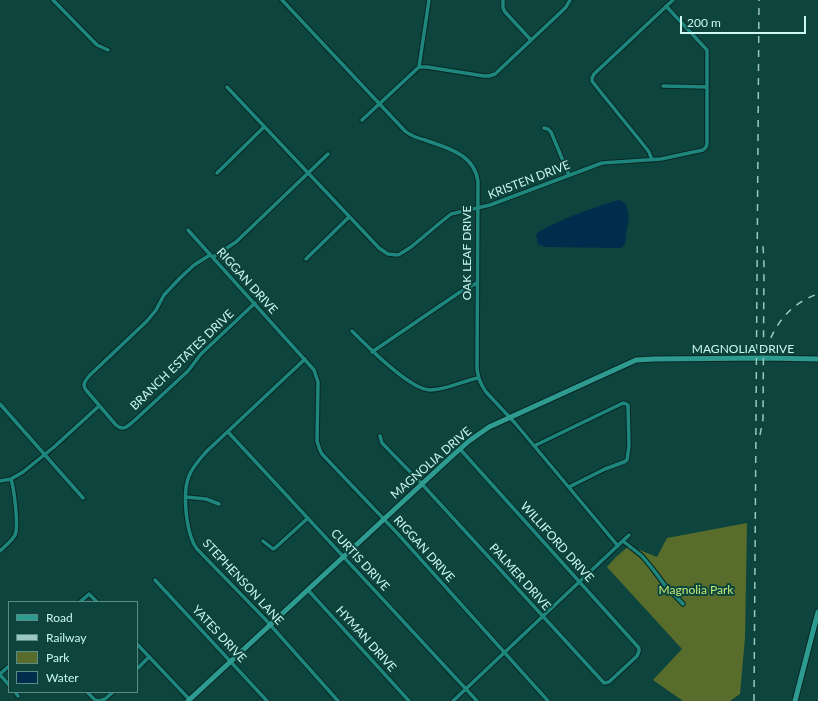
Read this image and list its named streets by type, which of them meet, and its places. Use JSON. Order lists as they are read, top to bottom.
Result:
{
  "streets": {
    "street": [
      "KRISTEN DRIVE",
      "OAK LEAF DRIVE",
      "RIGGAN DRIVE",
      "MAGNOLIA DRIVE",
      "BRANCH ESTATES DRIVE",
      "WILLIFORD DRIVE",
      "CURTIS DRIVE",
      "PALMER DRIVE",
      "STEPHENSON LANE",
      "YATES DRIVE",
      "HYMAN DRIVE"
    ]
  },
  "crossings": [
    ["KRISTEN DRIVE", "OAK LEAF DRIVE"],
    ["RIGGAN DRIVE", "MAGNOLIA DRIVE"],
    ["RIGGAN DRIVE", "BRANCH ESTATES DRIVE"],
    ["RIGGAN DRIVE", "STEPHENSON LANE"],
    ["MAGNOLIA DRIVE", "WILLIFORD DRIVE"],
    ["MAGNOLIA DRIVE", "CURTIS DRIVE"],
    ["MAGNOLIA DRIVE", "PALMER DRIVE"],
    ["MAGNOLIA DRIVE", "STEPHENSON LANE"],
    ["MAGNOLIA DRIVE", "YATES DRIVE"],
    ["MAGNOLIA DRIVE", "HYMAN DRIVE"],
    ["WILLIFORD DRIVE", "PALMER DRIVE"],
    ["CURTIS DRIVE", "STEPHENSON LANE"]
  ],
  "parks": ["Magnolia Park"],
  "legend": [
    "Road",
    "Railway",
    "Park",
    "Water"
  ],
  "scale_bar": "200 m"
}
